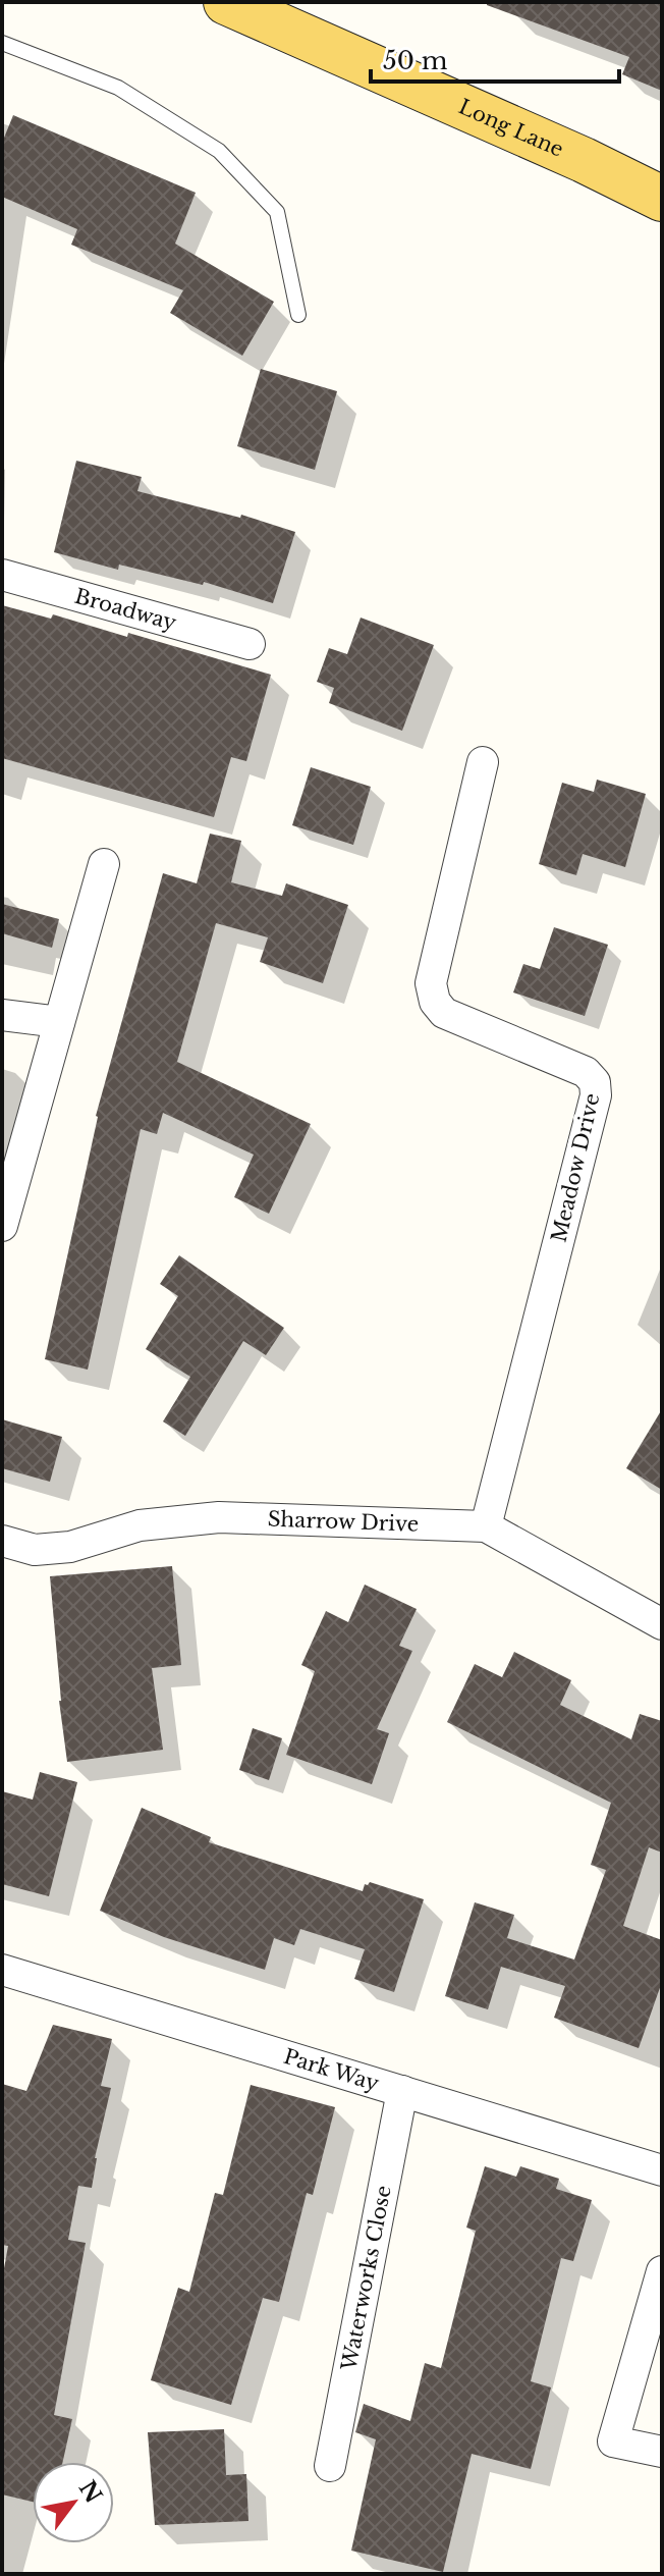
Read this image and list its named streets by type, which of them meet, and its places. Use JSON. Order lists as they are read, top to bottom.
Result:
{
  "streets": {
    "main road": ["Long Lane"],
    "street": [
      "Broadway",
      "Meadow Drive",
      "Sharrow Drive",
      "Park Way",
      "Waterworks Close"
    ]
  },
  "crossings": [
    ["Meadow Drive", "Sharrow Drive"],
    ["Park Way", "Waterworks Close"]
  ],
  "scale_bar": "50 m",
  "north": "top right"
}
